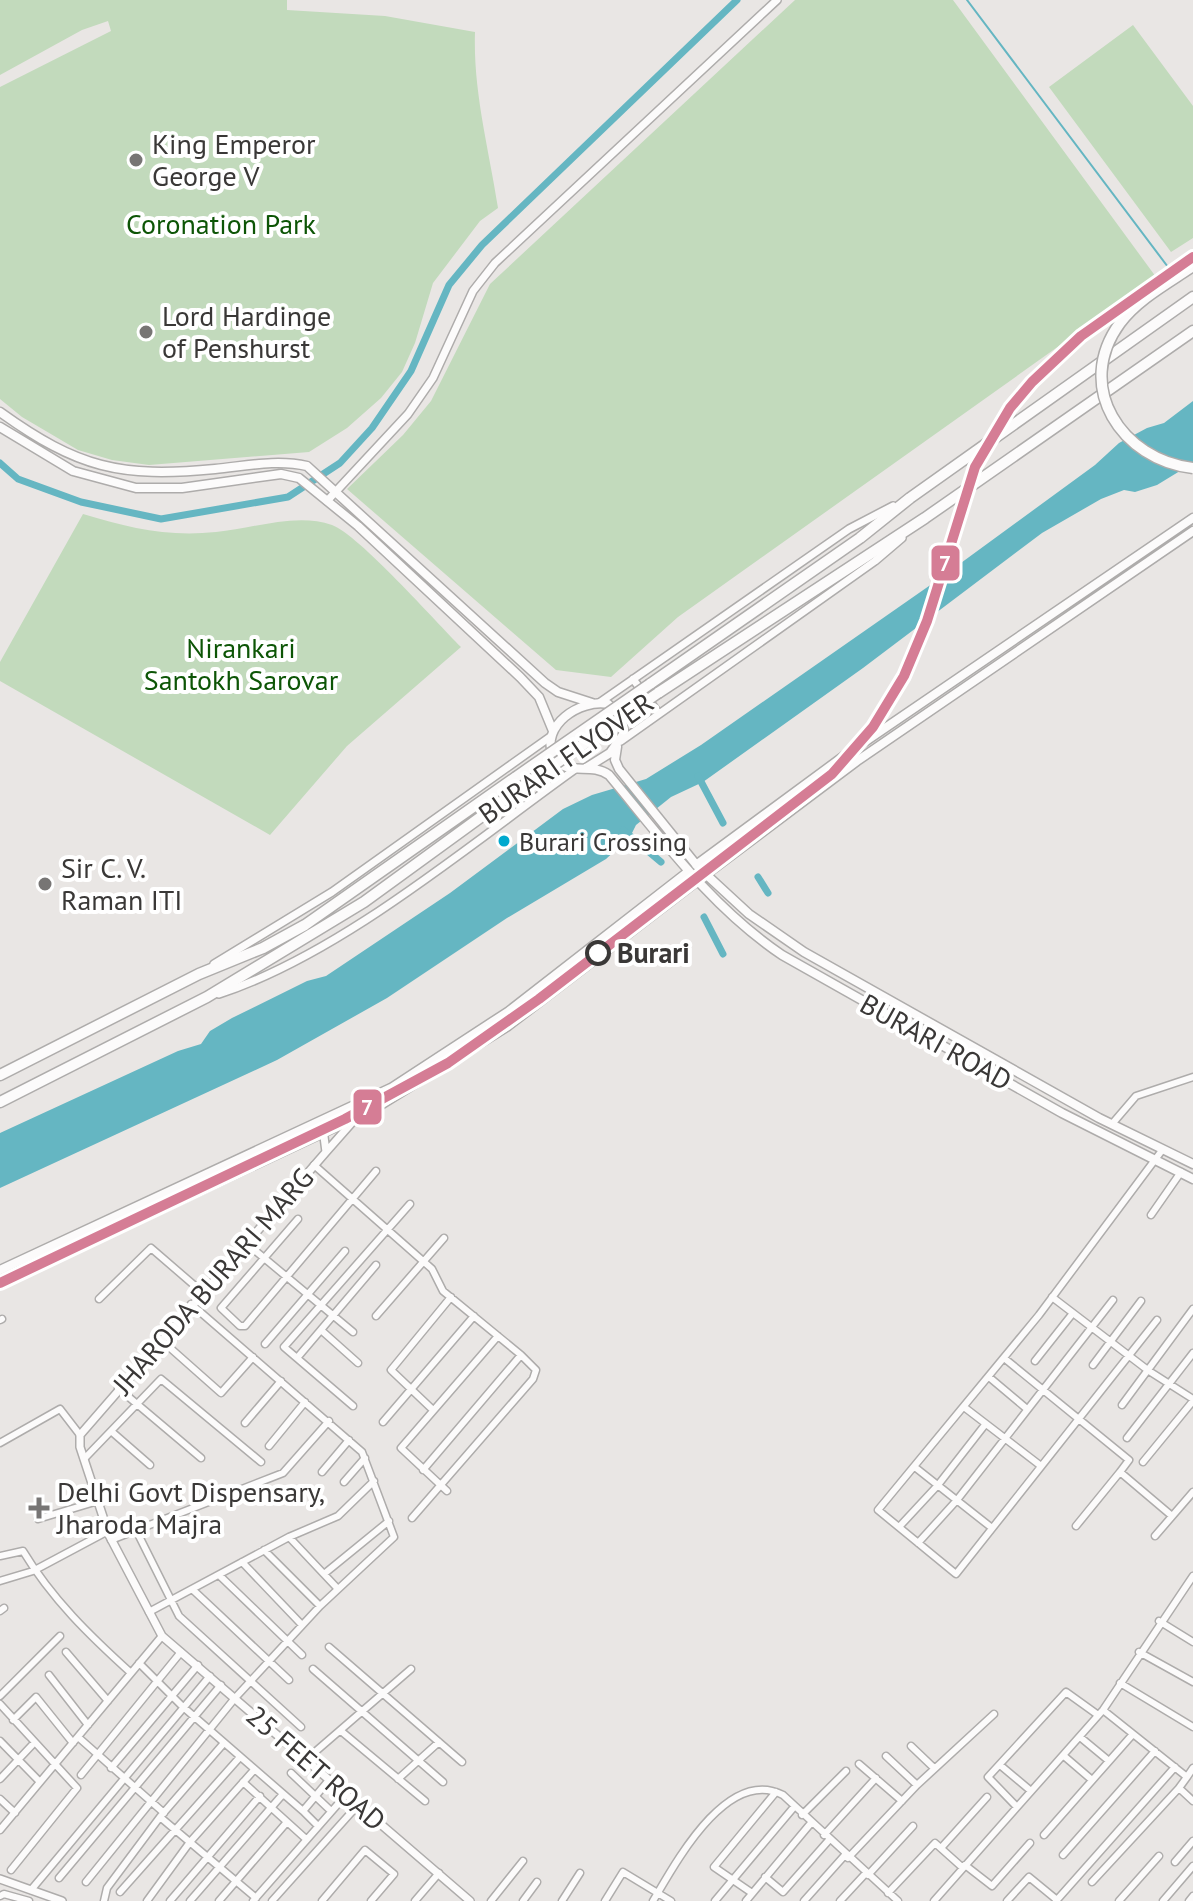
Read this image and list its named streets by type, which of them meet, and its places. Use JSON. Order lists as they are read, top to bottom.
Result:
{
  "streets": {
    "highway": ["BURARI FLYOVER"],
    "main road": ["BURARI ROAD"],
    "street": ["JHARODA BURARI MARG", "25 FEET ROAD"]
  },
  "parks": ["Coronation Park", "Nirankari Santokh Sarovar"],
  "places": {
    "other": [
      "King Emperor George V",
      "Lord Hardinge of Penshurst",
      "Burari Crossing",
      "Sir C. V. Raman ITI",
      "Burari"
    ],
    "health": ["Delhi Govt Dispensary, Jharoda Majra"]
  },
  "lines": ["transit line 7"]
}
